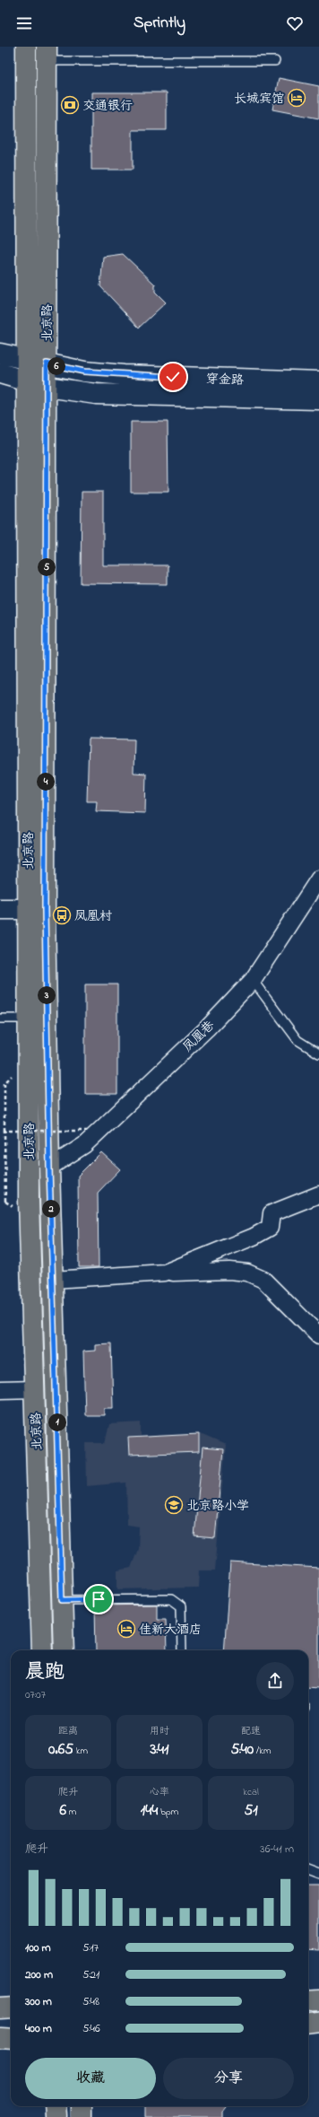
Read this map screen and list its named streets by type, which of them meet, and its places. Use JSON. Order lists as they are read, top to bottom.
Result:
{
  "streets": {
    "main road": ["北京路", "穿金路"],
    "street": ["凤凰巷"]
  },
  "crossings": [
    ["北京路", "穿金路"],
    ["北京路", "凤凰巷"]
  ],
  "places": {
    "hotel": ["长城宾馆", "佳新大酒店"],
    "bank": ["交通银行"],
    "bus stop": ["凤凰村"],
    "school or university": ["北京路小学"]
  },
  "page": {
    "header": "Sprintly",
    "pins": [
      "6",
      "5",
      "4",
      "3",
      "2",
      "1"
    ],
    "heading": ["晨跑", "07:07"],
    "stats": [
      ["距离", "0.65 km"],
      ["用时", "3:41"],
      ["配速", "5:40 /km"],
      ["爬升", "6 m"],
      ["心率", "144 bpm"],
      ["kcal", "51"]
    ],
    "chart": ["爬升", "36–41 m"],
    "list": [
      {
        "name": "100 m",
        "note": "5:17"
      },
      {
        "name": "200 m",
        "note": "5:21"
      },
      {
        "name": "300 m",
        "note": "5:48"
      },
      {
        "name": "400 m",
        "note": "5:46"
      }
    ],
    "buttons": ["收藏", "分享"]
  }
}
